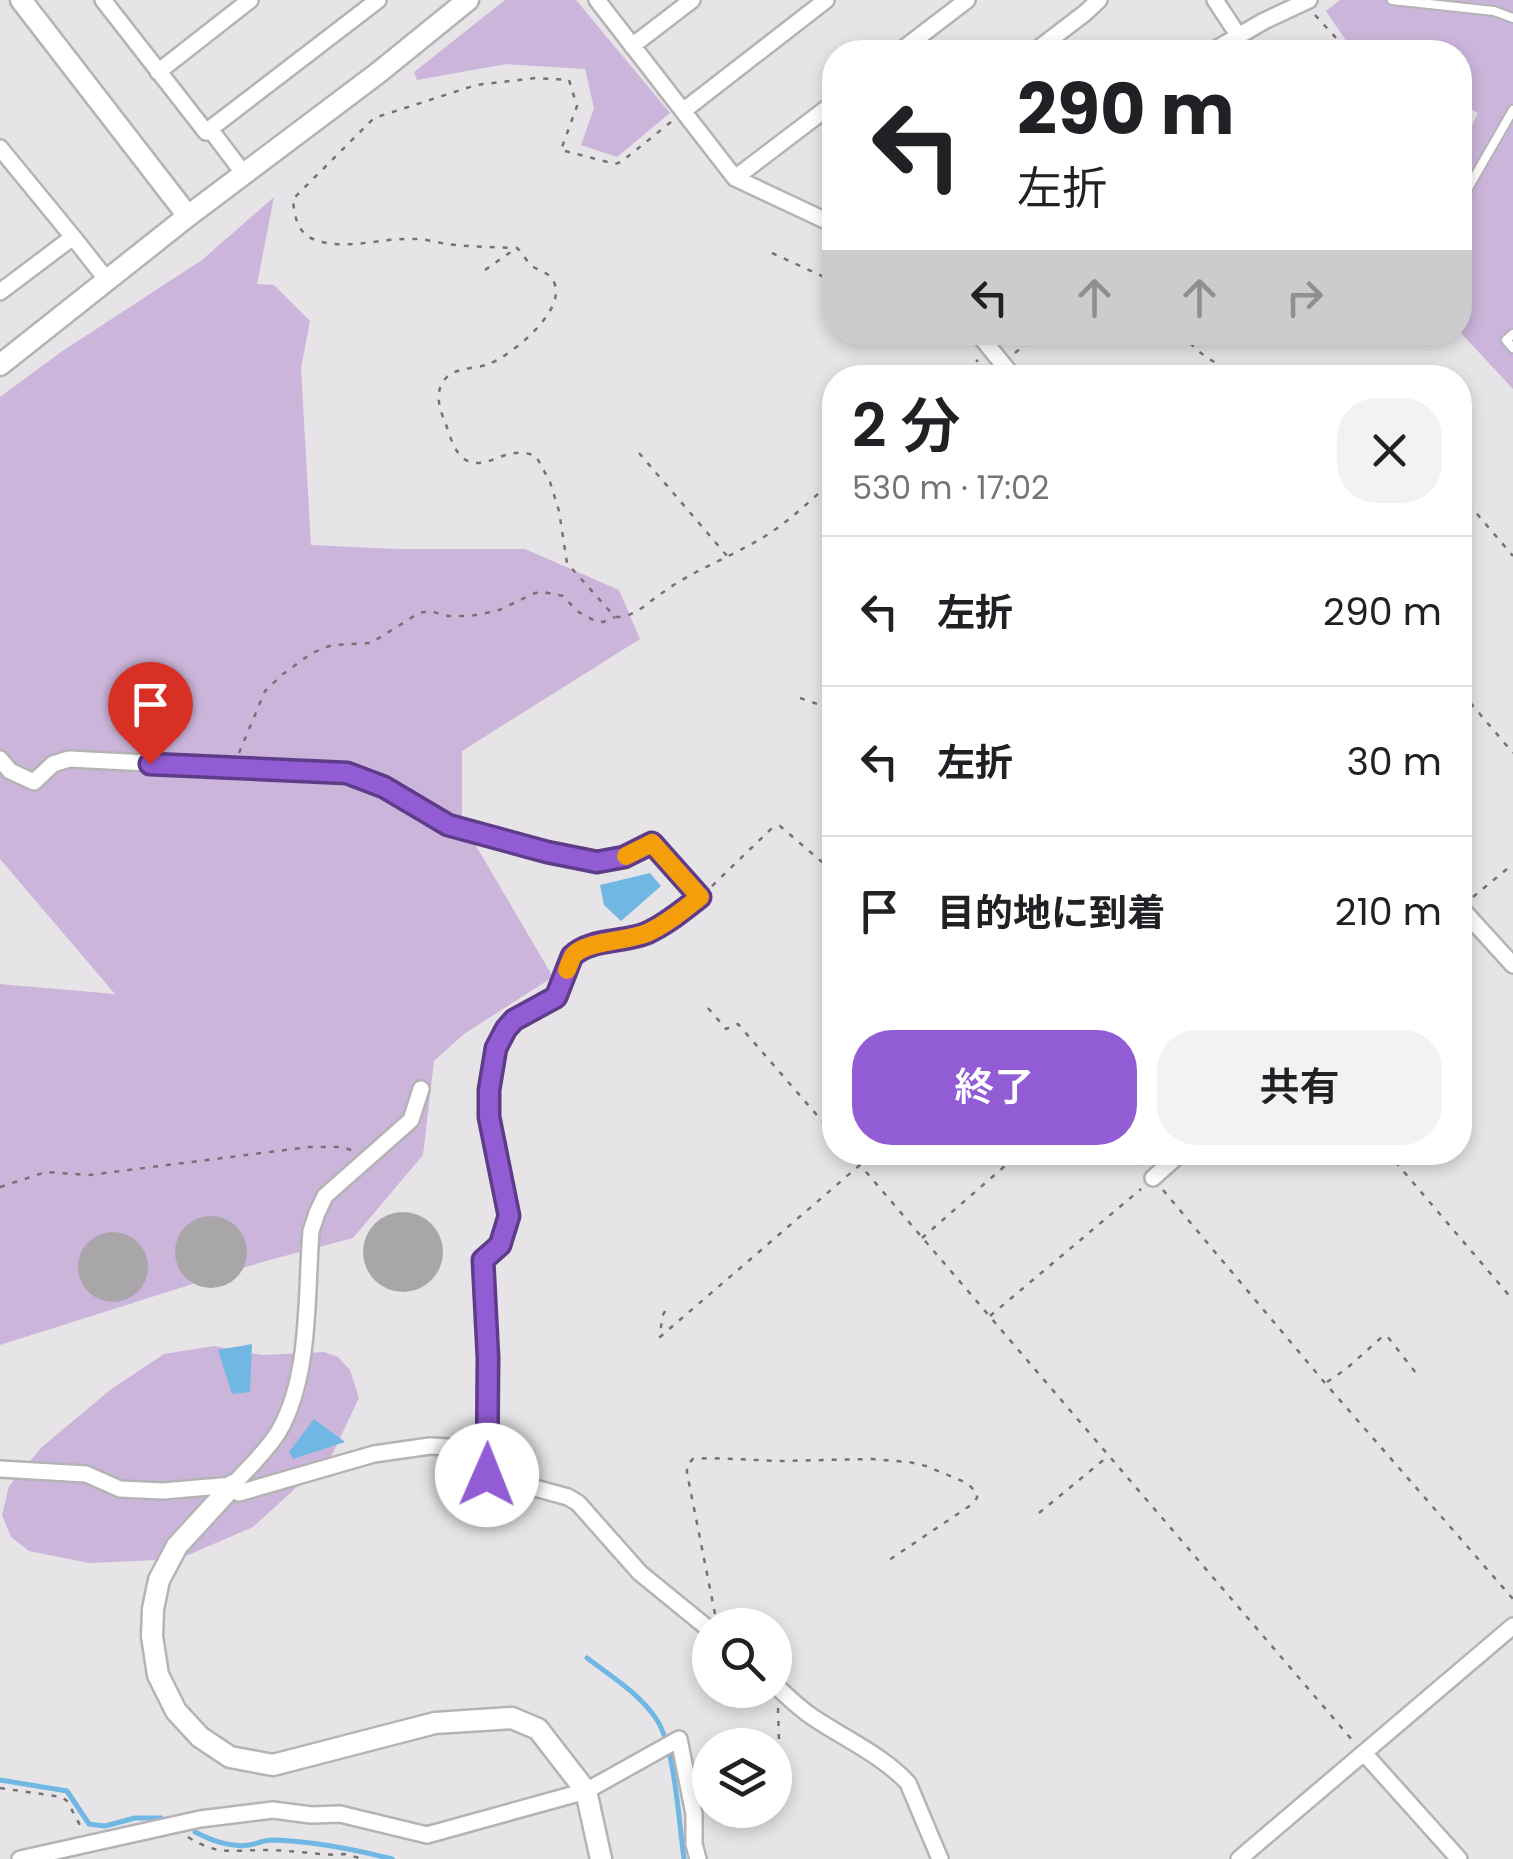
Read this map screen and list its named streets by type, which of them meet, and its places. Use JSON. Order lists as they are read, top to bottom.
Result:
{
  "page": {
    "turn": ["290 m", "左折"],
    "heading": ["2 分", "530 m · 17:02"],
    "list": [
      {
        "name": "左折",
        "value": "290 m"
      },
      {
        "name": "左折",
        "value": "30 m"
      },
      {
        "name": "目的地に到着",
        "value": "210 m"
      }
    ],
    "buttons": ["終了", "共有"]
  }
}
